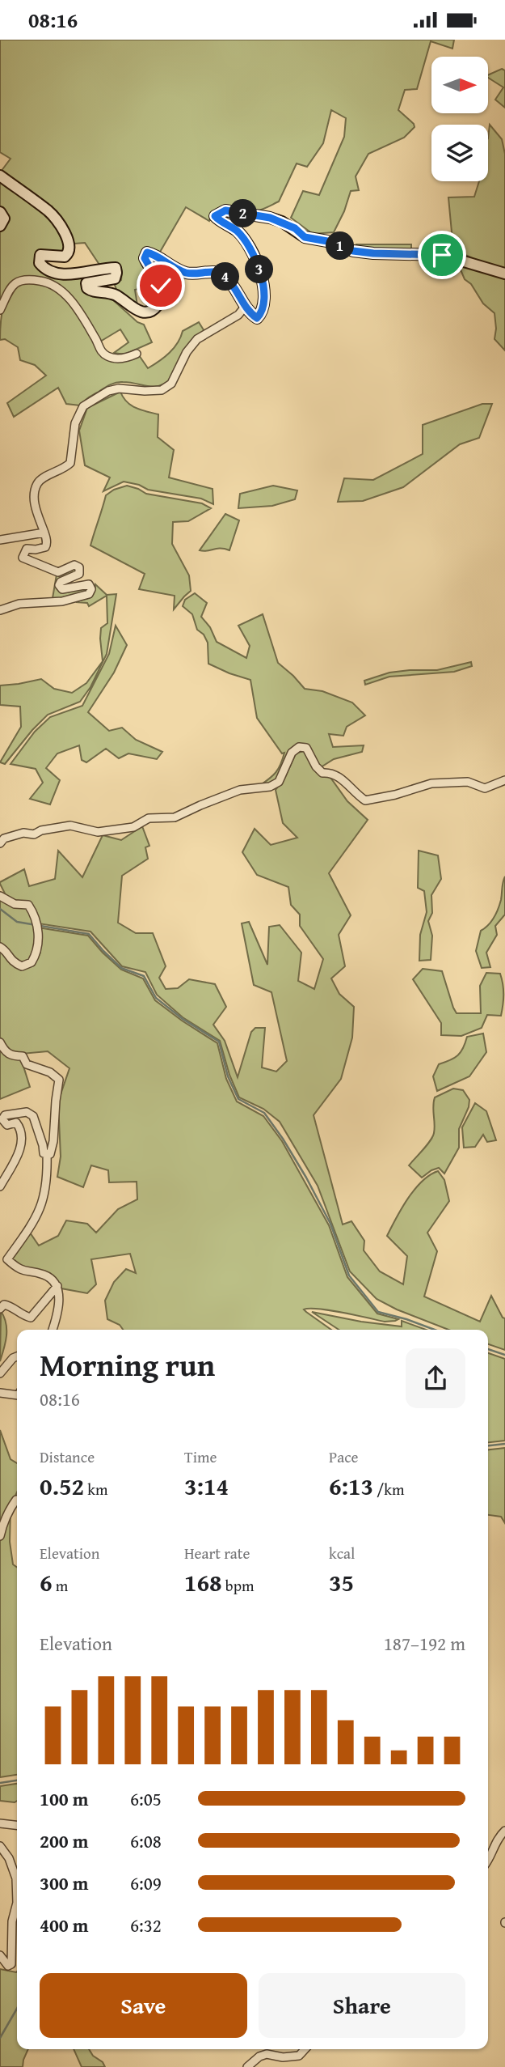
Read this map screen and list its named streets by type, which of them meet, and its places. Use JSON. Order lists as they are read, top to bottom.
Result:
{
  "north": "right",
  "page": {
    "status": "08:16",
    "pins": [
      "2",
      "1",
      "3",
      "4"
    ],
    "heading": ["Morning run", "08:16"],
    "stats": [
      ["Distance", "0.52 km"],
      ["Time", "3:14"],
      ["Pace", "6:13 /km"],
      ["Elevation", "6 m"],
      ["Heart rate", "168 bpm"],
      ["kcal", "35"]
    ],
    "chart": ["Elevation", "187–192 m"],
    "list": [
      {
        "name": "100 m",
        "note": "6:05"
      },
      {
        "name": "200 m",
        "note": "6:08"
      },
      {
        "name": "300 m",
        "note": "6:09"
      },
      {
        "name": "400 m",
        "note": "6:32"
      }
    ],
    "buttons": ["Save", "Share"]
  }
}
